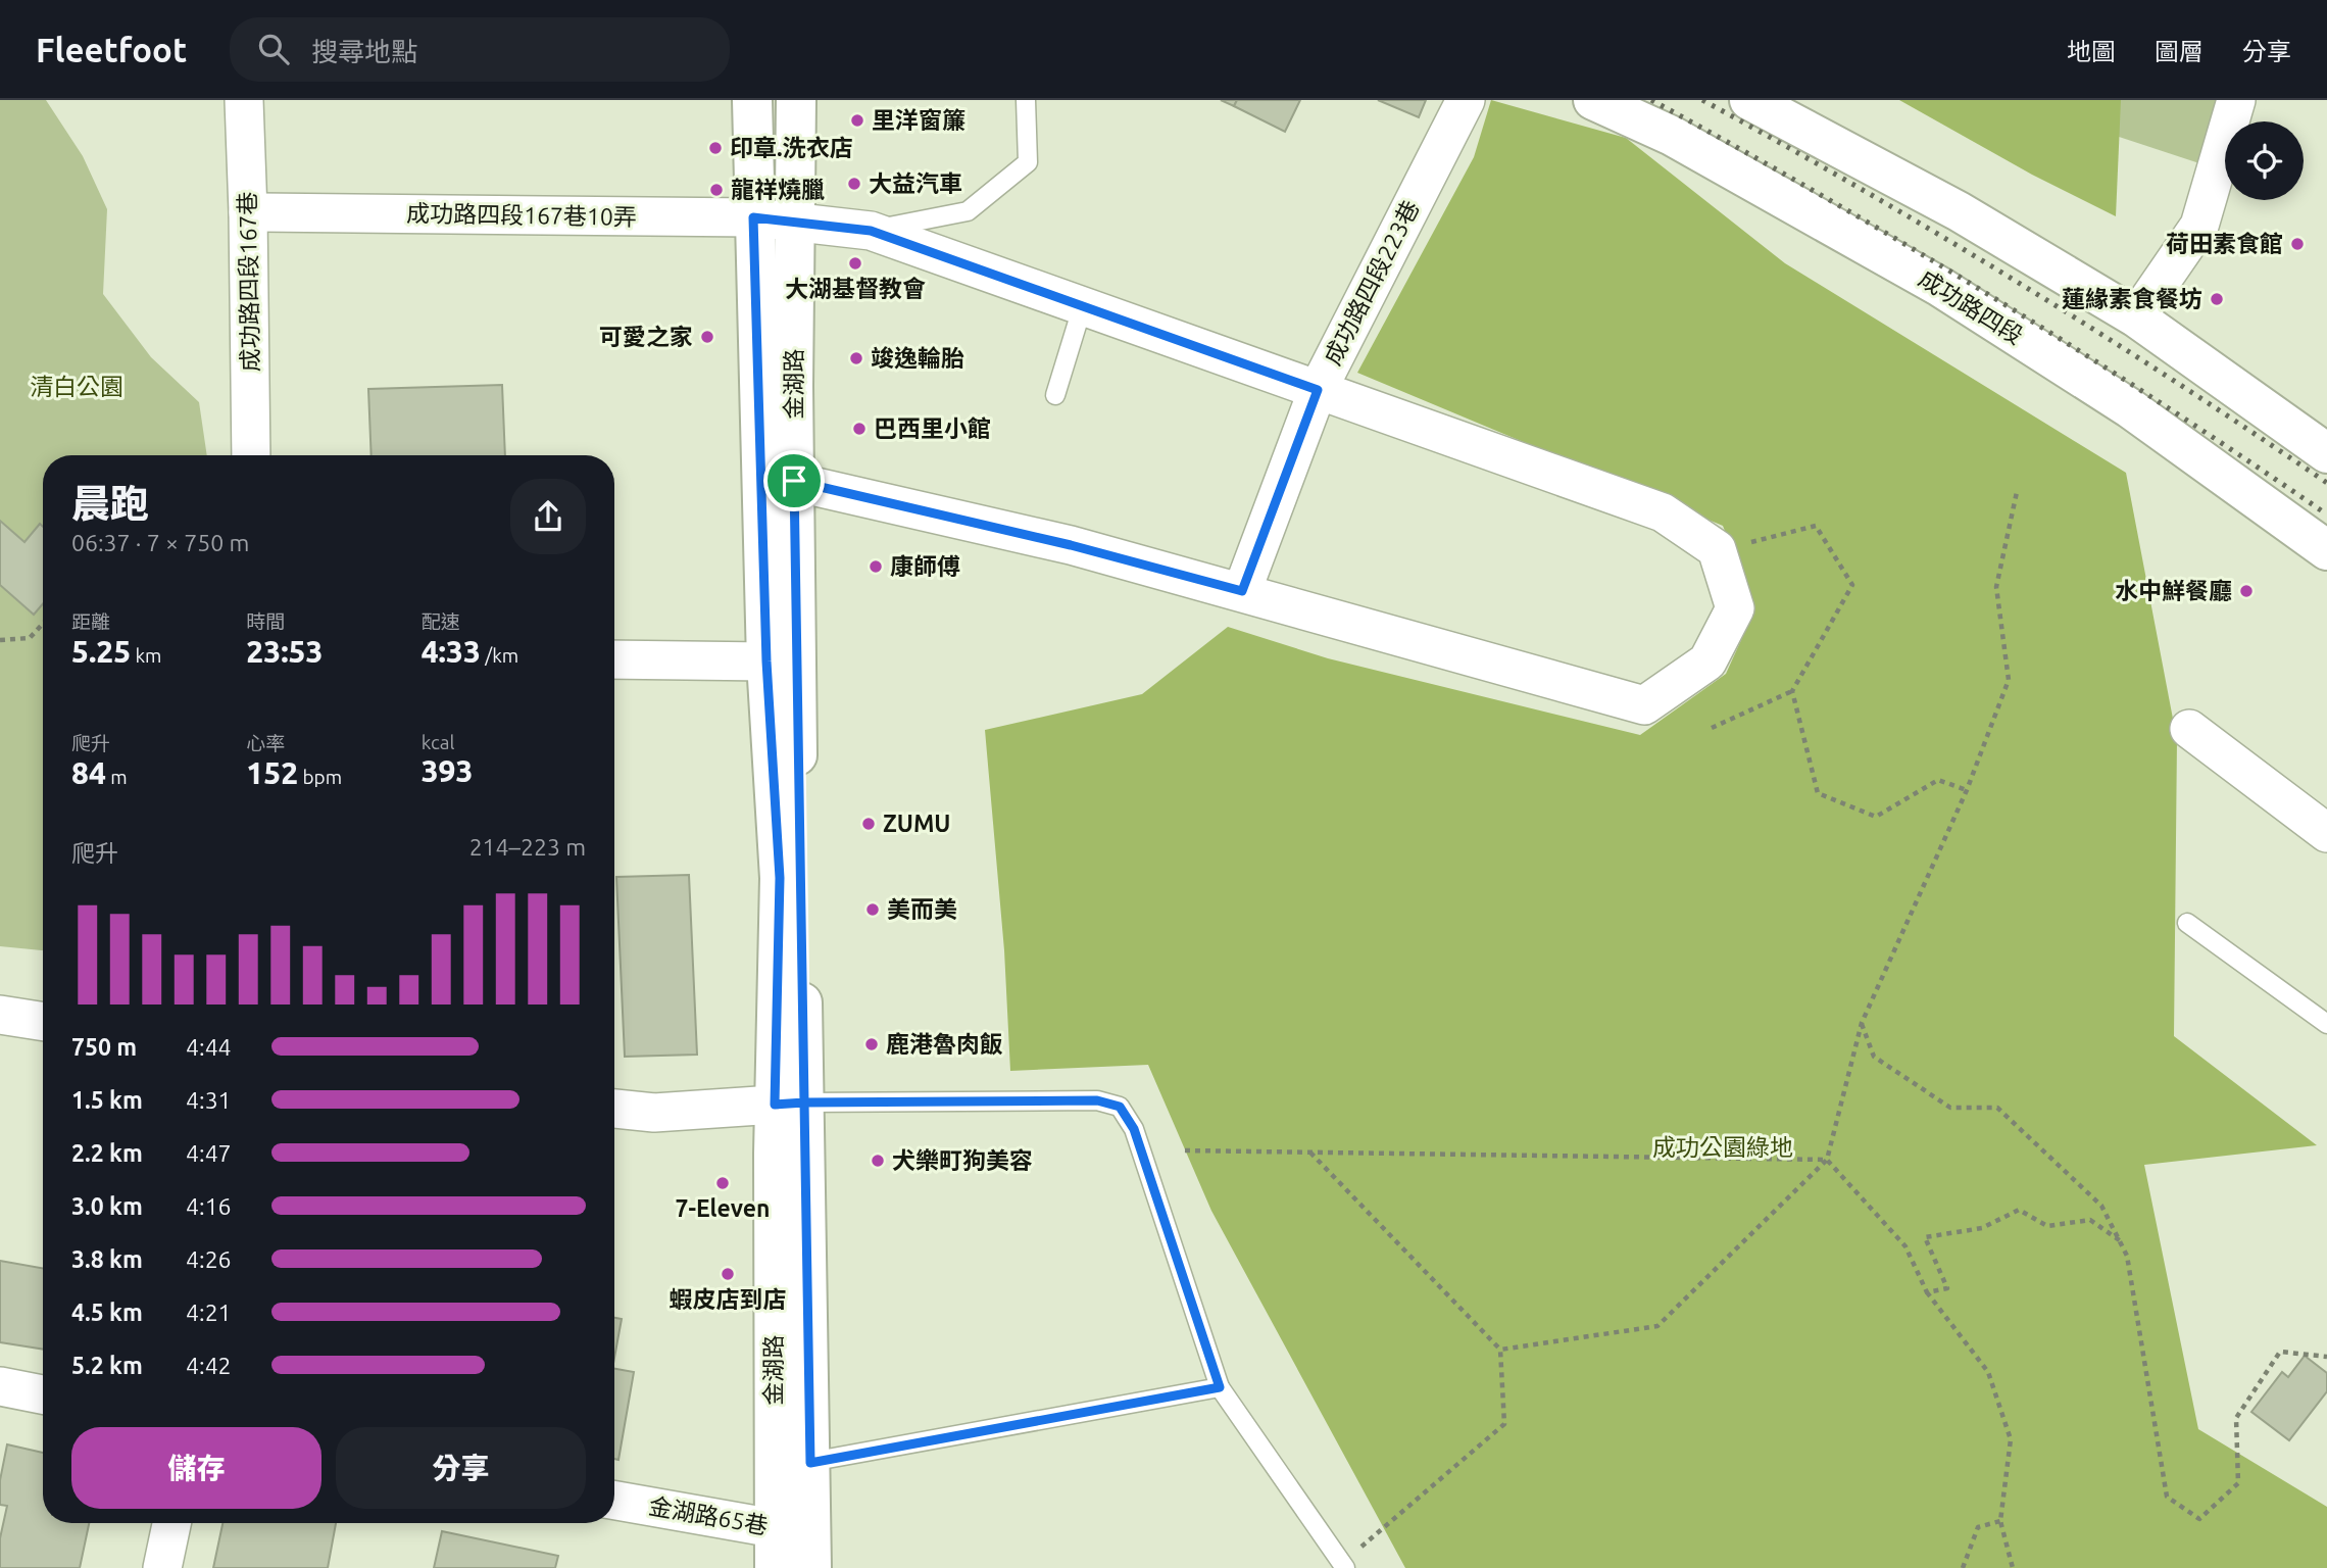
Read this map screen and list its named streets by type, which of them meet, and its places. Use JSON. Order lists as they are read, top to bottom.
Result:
{
  "streets": {
    "main road": ["成功路四段", "金湖路"],
    "street": [
      "成功路四段167巷10弄",
      "成功路四段167巷",
      "成功路四段223巷",
      "金湖路65巷"
    ]
  },
  "crossings": [
    ["成功路四段167巷10弄", "成功路四段167巷"],
    ["成功路四段167巷10弄", "成功路四段223巷"],
    ["成功路四段167巷10弄", "金湖路"],
    ["金湖路", "金湖路65巷"]
  ],
  "parks": ["清白公園", "成功公園綠地"],
  "places": [
    "里洋窗簾",
    "印章.洗衣店",
    "大益汽車",
    "龍祥燒臘",
    "荷田素食館",
    "大湖基督教會",
    "蓮緣素食餐坊",
    "可愛之家",
    "竣逸輪胎",
    "巴西里小館",
    "康師傅",
    "水中鮮餐廳",
    "ZUMU",
    "美而美",
    "鹿港魯肉飯",
    "犬樂町狗美容",
    "7-Eleven",
    "蝦皮店到店"
  ],
  "page": {
    "header": "Fleetfoot",
    "search": "搜尋地點",
    "nav": ["地圖", "圖層", "分享"],
    "heading": ["晨跑", "06:37 · 7 × 750 m"],
    "stats": [
      ["距離", "5.25 km"],
      ["時間", "23:53"],
      ["配速", "4:33 /km"],
      ["爬升", "84 m"],
      ["心率", "152 bpm"],
      ["kcal", "393"]
    ],
    "chart": ["爬升", "214–223 m"],
    "list": [
      {
        "name": "750 m",
        "note": "4:44"
      },
      {
        "name": "1.5 km",
        "note": "4:31"
      },
      {
        "name": "2.2 km",
        "note": "4:47"
      },
      {
        "name": "3.0 km",
        "note": "4:16"
      },
      {
        "name": "3.8 km",
        "note": "4:26"
      },
      {
        "name": "4.5 km",
        "note": "4:21"
      },
      {
        "name": "5.2 km",
        "note": "4:42"
      }
    ],
    "buttons": ["儲存", "分享"]
  }
}
